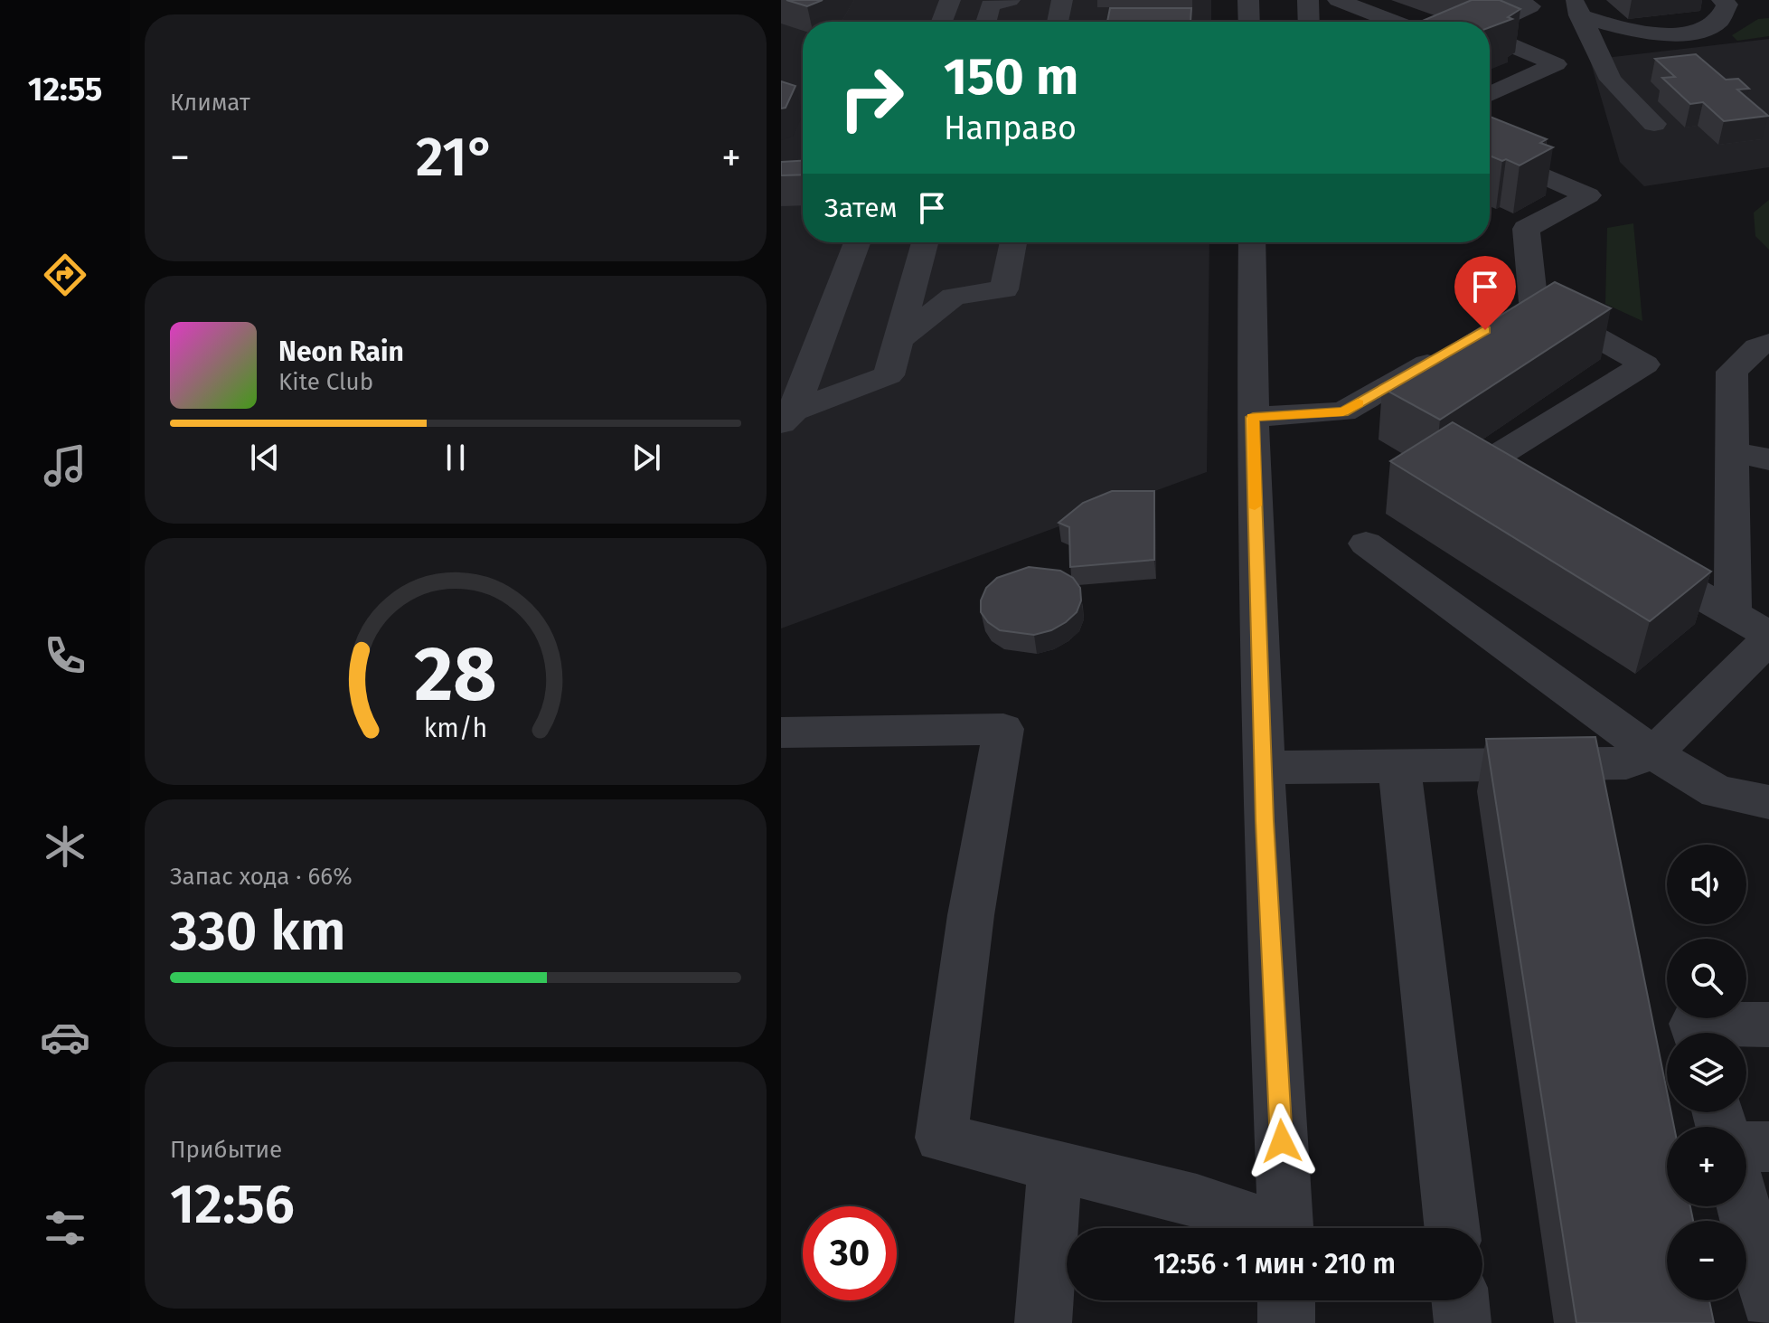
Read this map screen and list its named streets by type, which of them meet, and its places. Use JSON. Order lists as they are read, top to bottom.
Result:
{
  "page": {
    "tabs": "12:55",
    "tile": [
      "Климат",
      ["Запас хода · 66%", "330 km"],
      ["Прибытие", "12:56"]
    ],
    "turn": ["150 m", "Направо"],
    "heat": ["−", "21°", "+"],
    "then": "Затем",
    "song": ["Neon Rain", "Kite Club"],
    "map_buttons": ["+", "−"],
    "limit": "30",
    "trip": "12:56 · 1 мин · 210 m",
    "gauge": ["28", "km/h"]
  }
}
